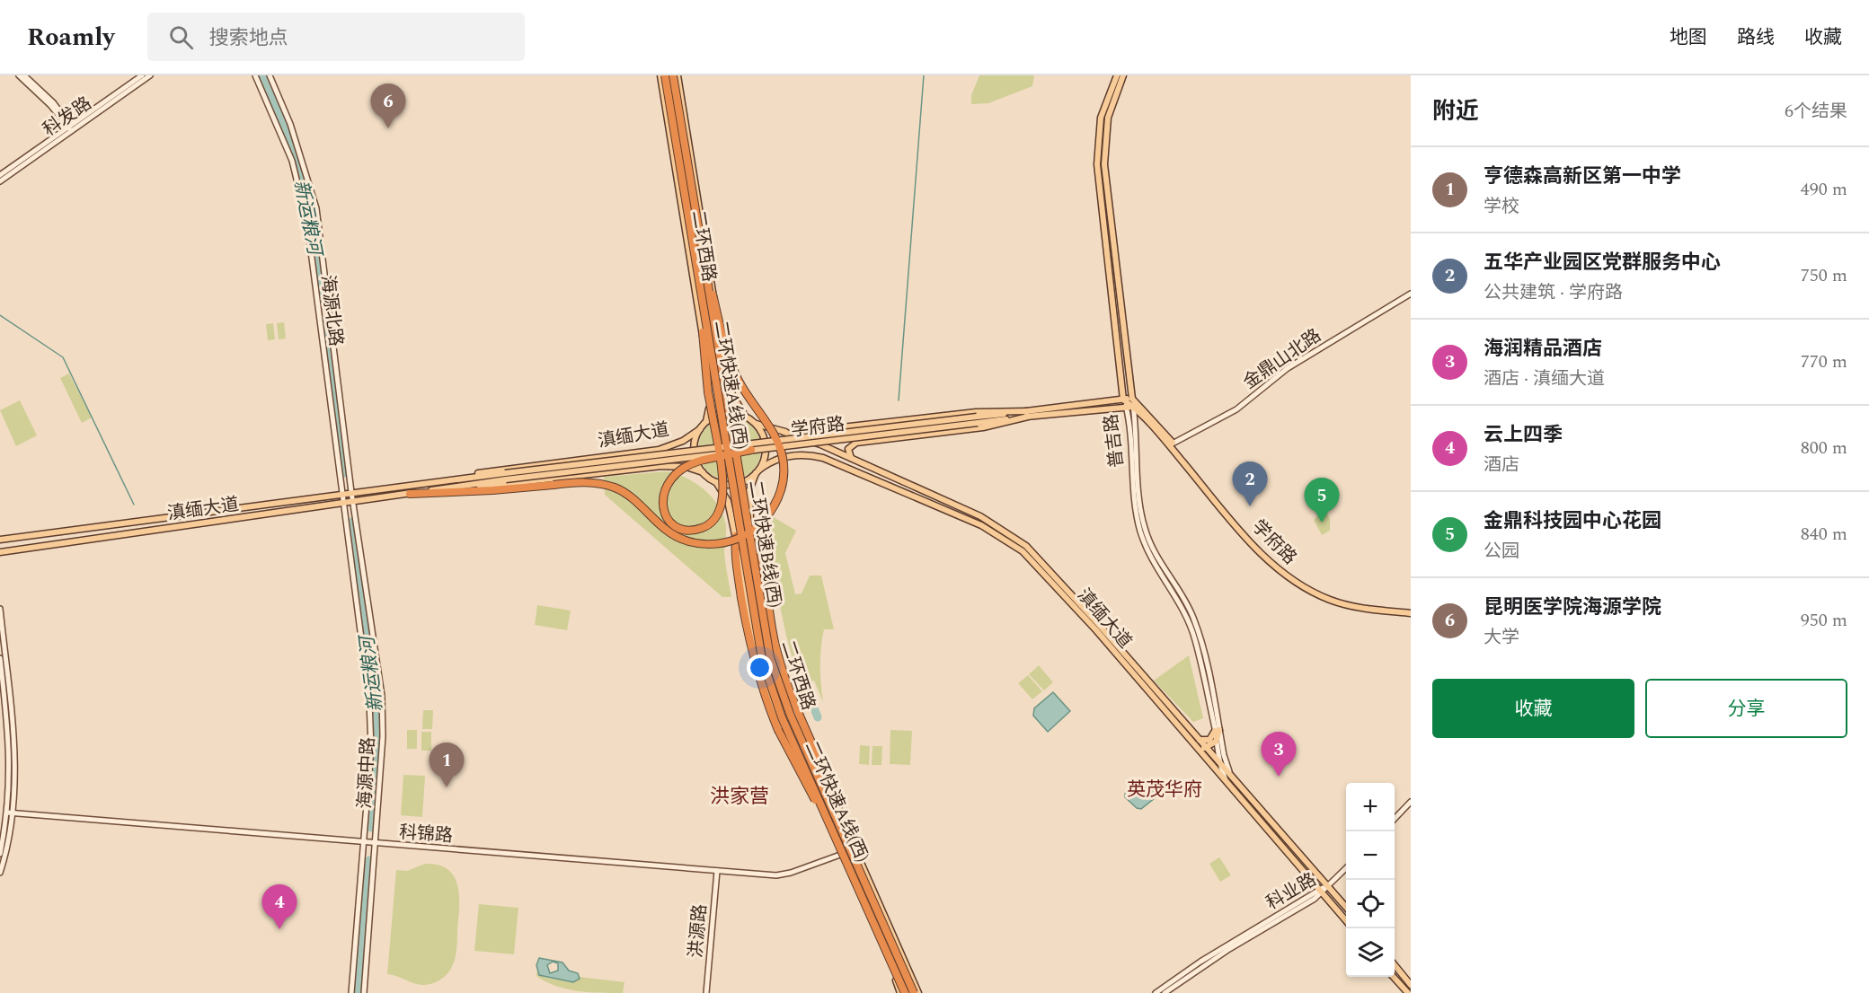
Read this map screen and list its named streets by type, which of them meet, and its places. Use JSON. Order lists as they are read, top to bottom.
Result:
{
  "streets": {
    "highway": ["二环快速A线(西)", "二环快速B线(西)"],
    "main road": [
      "科发路",
      "二环西路",
      "海源北路",
      "金鼎山北路",
      "学府路",
      "滇缅大道",
      "普吉路",
      "海源中路",
      "科锦路",
      "科业路",
      "洪源路"
    ]
  },
  "crossings": [
    ["二环西路", "学府路"],
    ["二环西路", "滇缅大道"],
    ["二环西路", "科锦路"],
    ["海源北路", "滇缅大道"],
    ["海源北路", "海源中路"],
    ["金鼎山北路", "学府路"],
    ["学府路", "滇缅大道"],
    ["学府路", "普吉路"],
    ["滇缅大道", "普吉路"],
    ["滇缅大道", "海源中路"],
    ["滇缅大道", "科业路"],
    ["海源中路", "科锦路"],
    ["科锦路", "洪源路"]
  ],
  "districts": ["英茂华府", "洪家营"],
  "water": ["新运粮河"],
  "page": {
    "header": "Roamly",
    "search": "搜索地点",
    "nav": ["地图", "路线", "收藏"],
    "heading": ["附近", "6个结果"],
    "pins": [
      "6",
      "2",
      "5",
      "3",
      "1",
      "4"
    ],
    "list": [
      {
        "mark": "1",
        "name": "亨德森高新区第一中学",
        "note": "学校",
        "value": "490 m"
      },
      {
        "mark": "2",
        "name": "五华产业园区党群服务中心",
        "note": "公共建筑 · 学府路",
        "value": "750 m"
      },
      {
        "mark": "3",
        "name": "海润精品酒店",
        "note": "酒店 · 滇缅大道",
        "value": "770 m"
      },
      {
        "mark": "4",
        "name": "云上四季",
        "note": "酒店",
        "value": "800 m"
      },
      {
        "mark": "5",
        "name": "金鼎科技园中心花园",
        "note": "公园",
        "value": "840 m"
      },
      {
        "mark": "6",
        "name": "昆明医学院海源学院",
        "note": "大学",
        "value": "950 m"
      }
    ],
    "buttons": ["收藏", "分享"],
    "map_buttons": ["+", "−"]
  }
}
